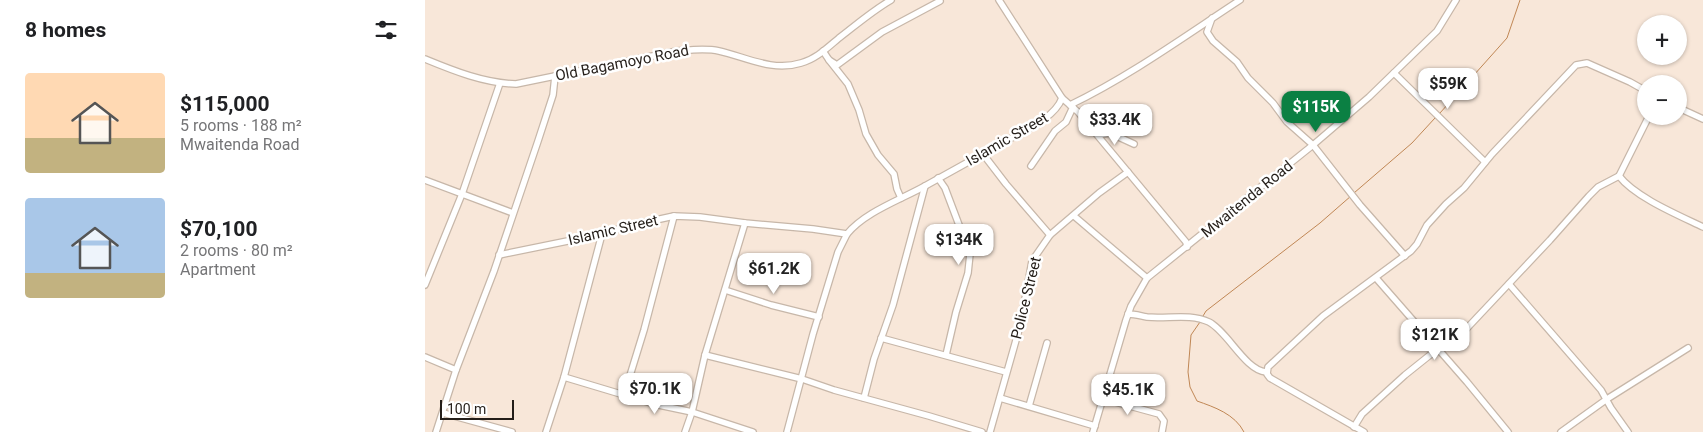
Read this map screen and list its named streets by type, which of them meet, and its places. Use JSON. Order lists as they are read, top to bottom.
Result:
{
  "streets": {
    "street": [
      "Old Bagamoyo Road",
      "Islamic Street",
      "Mwaitenda Road",
      "Police Street"
    ]
  },
  "scale_bar": "100 m",
  "page": {
    "heading": "8 homes",
    "map_buttons": ["+", "−"],
    "list": [
      {
        "name": "$115,000",
        "note": "5 rooms · 188 m² · Mwaitenda Road"
      },
      {
        "name": "$70,100",
        "note": "2 rooms · 80 m² · Apartment"
      }
    ],
    "price": [
      "$59K",
      "$115K",
      "$33.4K",
      "$134K",
      "$61.2K",
      "$121K",
      "$70.1K",
      "$45.1K"
    ],
    "scale": "100 m"
  }
}
